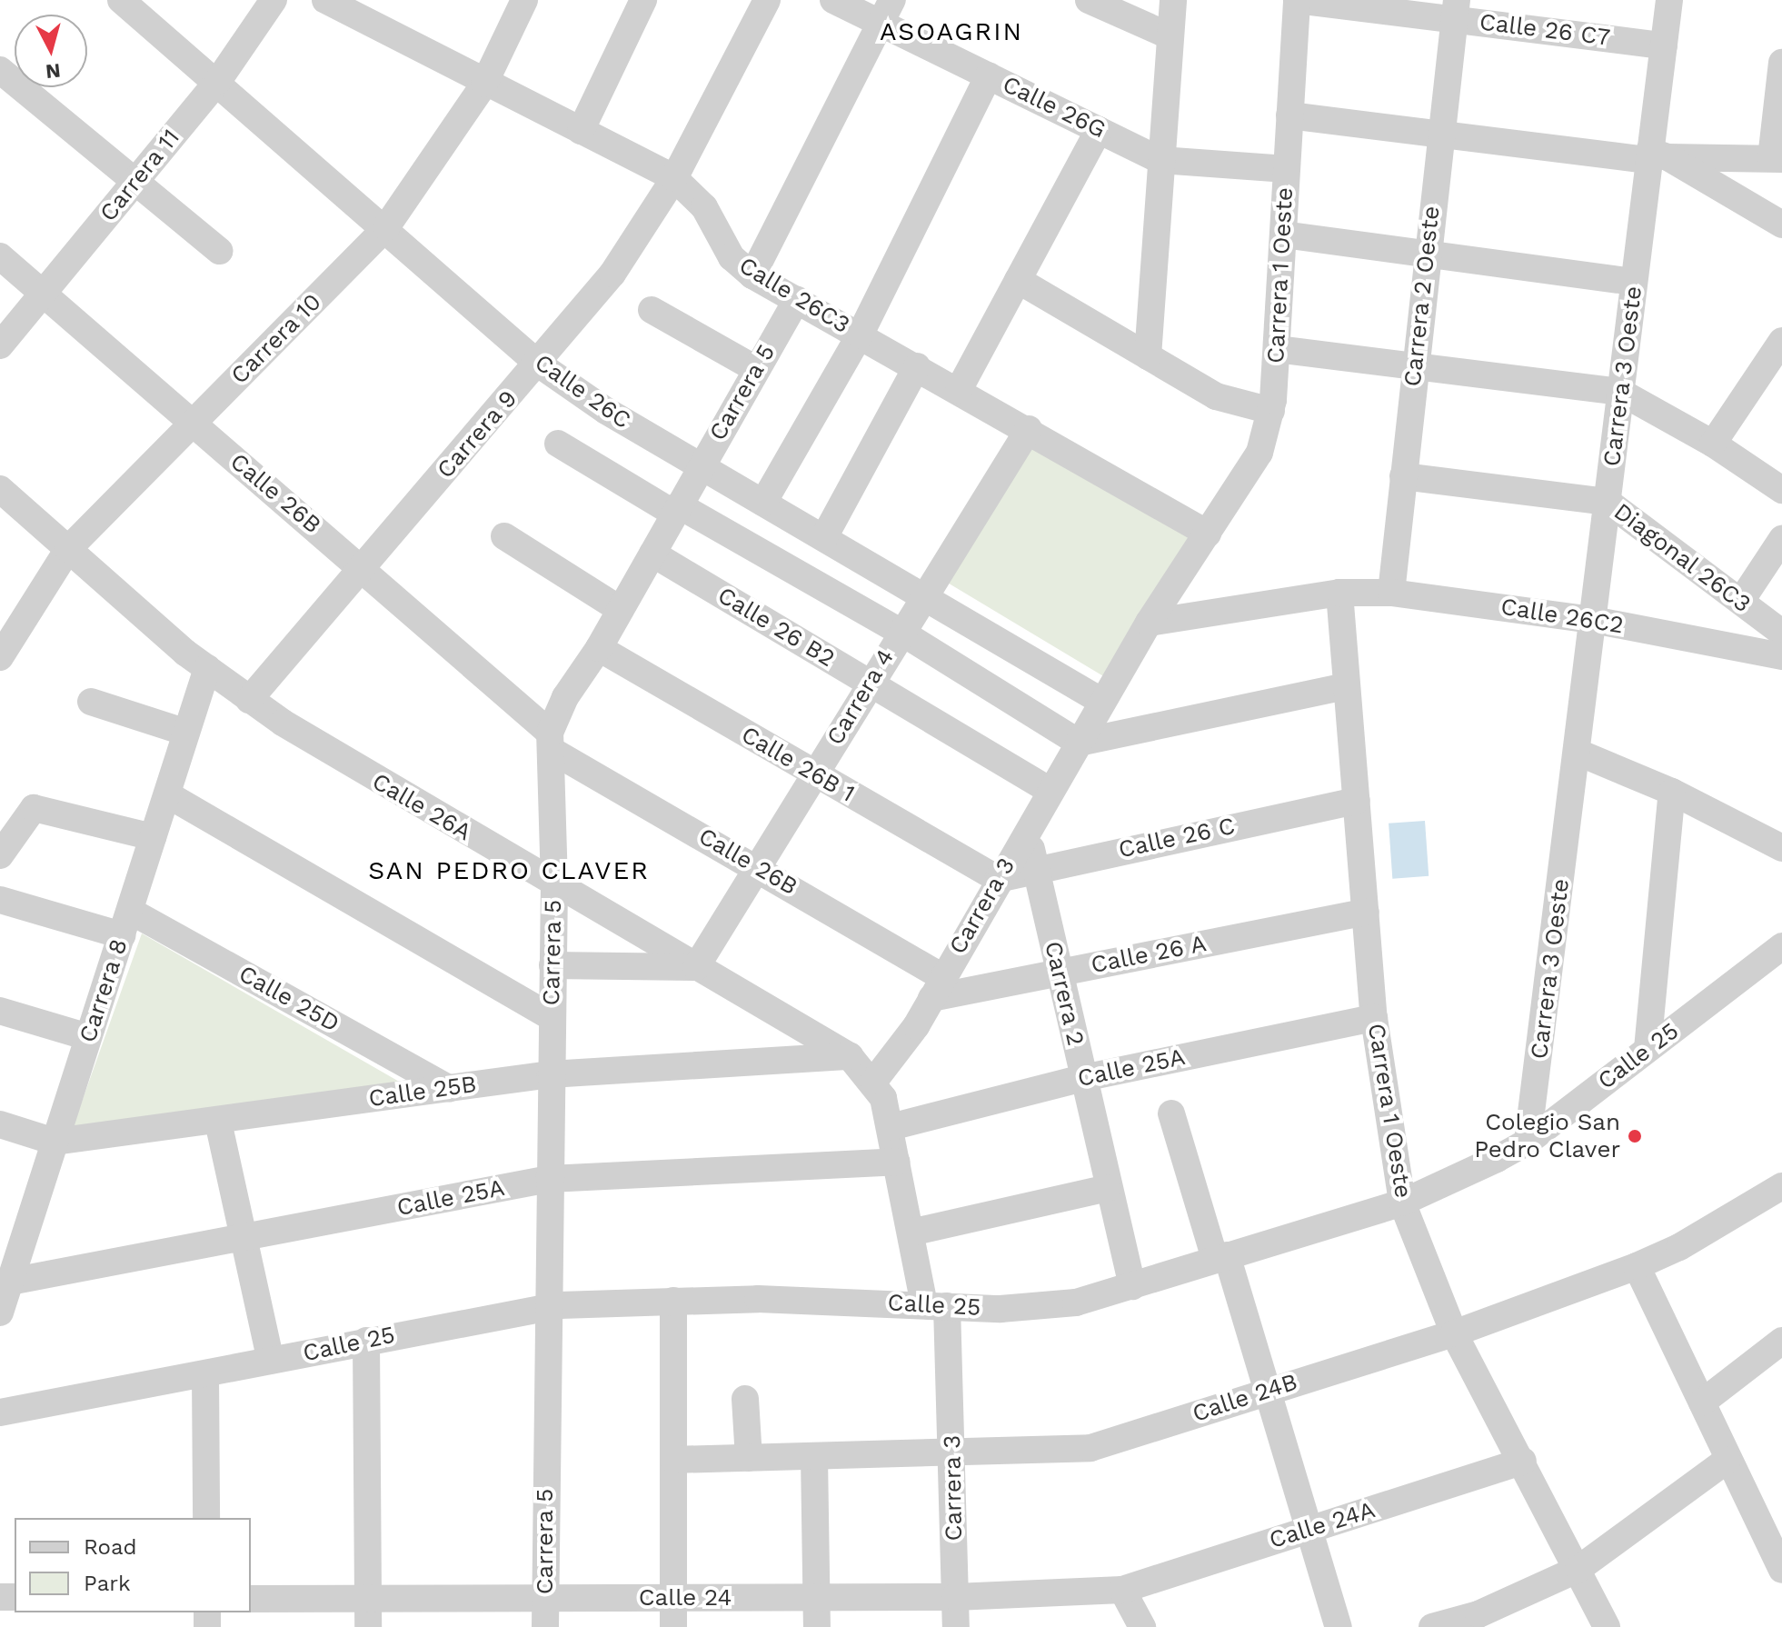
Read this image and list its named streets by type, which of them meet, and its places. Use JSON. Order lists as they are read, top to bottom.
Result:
{
  "streets": {
    "street": [
      "Calle 26 C7",
      "Calle 26G",
      "Carrera 11",
      "Carrera 1 Oeste",
      "Calle 26C3",
      "Carrera 2 Oeste",
      "Carrera 10",
      "Carrera 3 Oeste",
      "Calle 26C",
      "Carrera 5",
      "Carrera 9",
      "Calle 26B",
      "Diagonal 26C3",
      "Calle 26C2",
      "Calle 26 B2",
      "Carrera 4",
      "Calle 26B 1",
      "Calle 26A",
      "Calle 26 C",
      "Carrera 3",
      "Calle 26 A",
      "Carrera 8",
      "Carrera 2",
      "Calle 25D",
      "Calle 25",
      "Calle 25A",
      "Calle 25B",
      "Calle 24B",
      "Calle 24A",
      "Calle 24"
    ]
  },
  "crossings": [
    ["Calle 26 C7", "Carrera 1 Oeste"],
    ["Calle 26 C7", "Carrera 2 Oeste"],
    ["Calle 26 C7", "Carrera 3 Oeste"],
    ["Calle 26G", "Carrera 1 Oeste"],
    ["Carrera 11", "Calle 26C"],
    ["Carrera 11", "Calle 26B"],
    ["Carrera 1 Oeste", "Calle 26C3"],
    ["Carrera 1 Oeste", "Calle 26C2"],
    ["Carrera 1 Oeste", "Calle 26 C"],
    ["Carrera 1 Oeste", "Carrera 3"],
    ["Carrera 1 Oeste", "Calle 26 A"],
    ["Carrera 1 Oeste", "Calle 25"],
    ["Carrera 1 Oeste", "Calle 25A"],
    ["Carrera 1 Oeste", "Calle 24B"],
    ["Carrera 1 Oeste", "Calle 24A"],
    ["Calle 26C3", "Carrera 10"],
    ["Calle 26C3", "Carrera 5"],
    ["Calle 26C3", "Carrera 9"],
    ["Calle 26C3", "Carrera 4"],
    ["Calle 26C3", "Carrera 3"],
    ["Carrera 2 Oeste", "Diagonal 26C3"],
    ["Carrera 2 Oeste", "Calle 26C2"],
    ["Carrera 10", "Calle 26C"],
    ["Carrera 10", "Calle 26B"],
    ["Carrera 10", "Calle 26A"],
    ["Carrera 3 Oeste", "Diagonal 26C3"],
    ["Carrera 3 Oeste", "Calle 26C2"],
    ["Carrera 3 Oeste", "Calle 25"],
    ["Calle 26C", "Carrera 5"],
    ["Calle 26C", "Carrera 9"],
    ["Calle 26C", "Carrera 4"],
    ["Calle 26C", "Carrera 3"],
    ["Carrera 5", "Calle 26B"],
    ["Carrera 5", "Calle 26 B2"],
    ["Carrera 5", "Calle 26B 1"],
    ["Carrera 5", "Calle 26A"],
    ["Carrera 5", "Calle 25"],
    ["Carrera 5", "Calle 25A"],
    ["Carrera 5", "Calle 25B"],
    ["Carrera 5", "Calle 24"],
    ["Carrera 9", "Calle 26B"],
    ["Carrera 9", "Calle 26A"],
    ["Calle 26B", "Carrera 4"],
    ["Calle 26B", "Carrera 3"],
    ["Calle 26B", "Calle 26 A"],
    ["Calle 26C2", "Carrera 3"],
    ["Calle 26 B2", "Carrera 4"],
    ["Calle 26 B2", "Carrera 3"],
    ["Carrera 4", "Calle 26B 1"],
    ["Carrera 4", "Calle 26A"],
    ["Calle 26B 1", "Calle 26 C"],
    ["Calle 26B 1", "Carrera 3"],
    ["Calle 26A", "Carrera 3"],
    ["Calle 26A", "Carrera 8"],
    ["Calle 26A", "Calle 25B"],
    ["Calle 26 C", "Carrera 3"],
    ["Calle 26 C", "Carrera 2"],
    ["Carrera 3", "Calle 26 A"],
    ["Carrera 3", "Carrera 2"],
    ["Carrera 3", "Calle 25"],
    ["Carrera 3", "Calle 25A"],
    ["Carrera 3", "Calle 24B"],
    ["Carrera 3", "Calle 24"],
    ["Calle 26 A", "Carrera 2"],
    ["Carrera 8", "Calle 25D"],
    ["Carrera 8", "Calle 25A"],
    ["Carrera 8", "Calle 25B"],
    ["Carrera 2", "Calle 25"],
    ["Carrera 2", "Calle 25A"],
    ["Calle 25D", "Calle 25B"],
    ["Calle 24A", "Calle 24"]
  ],
  "districts": ["ASOAGRIN", "SAN PEDRO CLAVER"],
  "places": ["Colegio San Pedro Claver"],
  "legend": ["Road", "Park"],
  "north": "bottom"
}
